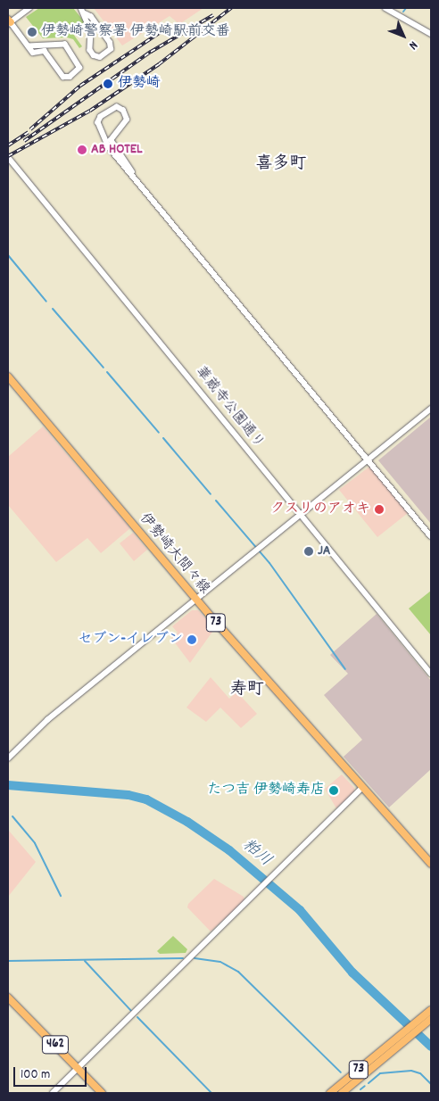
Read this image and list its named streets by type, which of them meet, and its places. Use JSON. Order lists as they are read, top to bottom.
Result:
{
  "streets": {
    "main road": ["伊勢崎大間々線", "73", "462"],
    "street": ["華蔵寺公園通り"]
  },
  "districts": ["喜多町", "寿町"],
  "water": ["粕川"],
  "places": [
    "伊勢崎警察署 伊勢崎駅前交番",
    "伊勢崎",
    "AB HOTEL",
    "クスリのアオキ",
    "JA",
    "セブン-イレブン",
    "たつ吉 伊勢崎寿店"
  ],
  "scale_bar": "100 m",
  "north": "bottom right"
}
